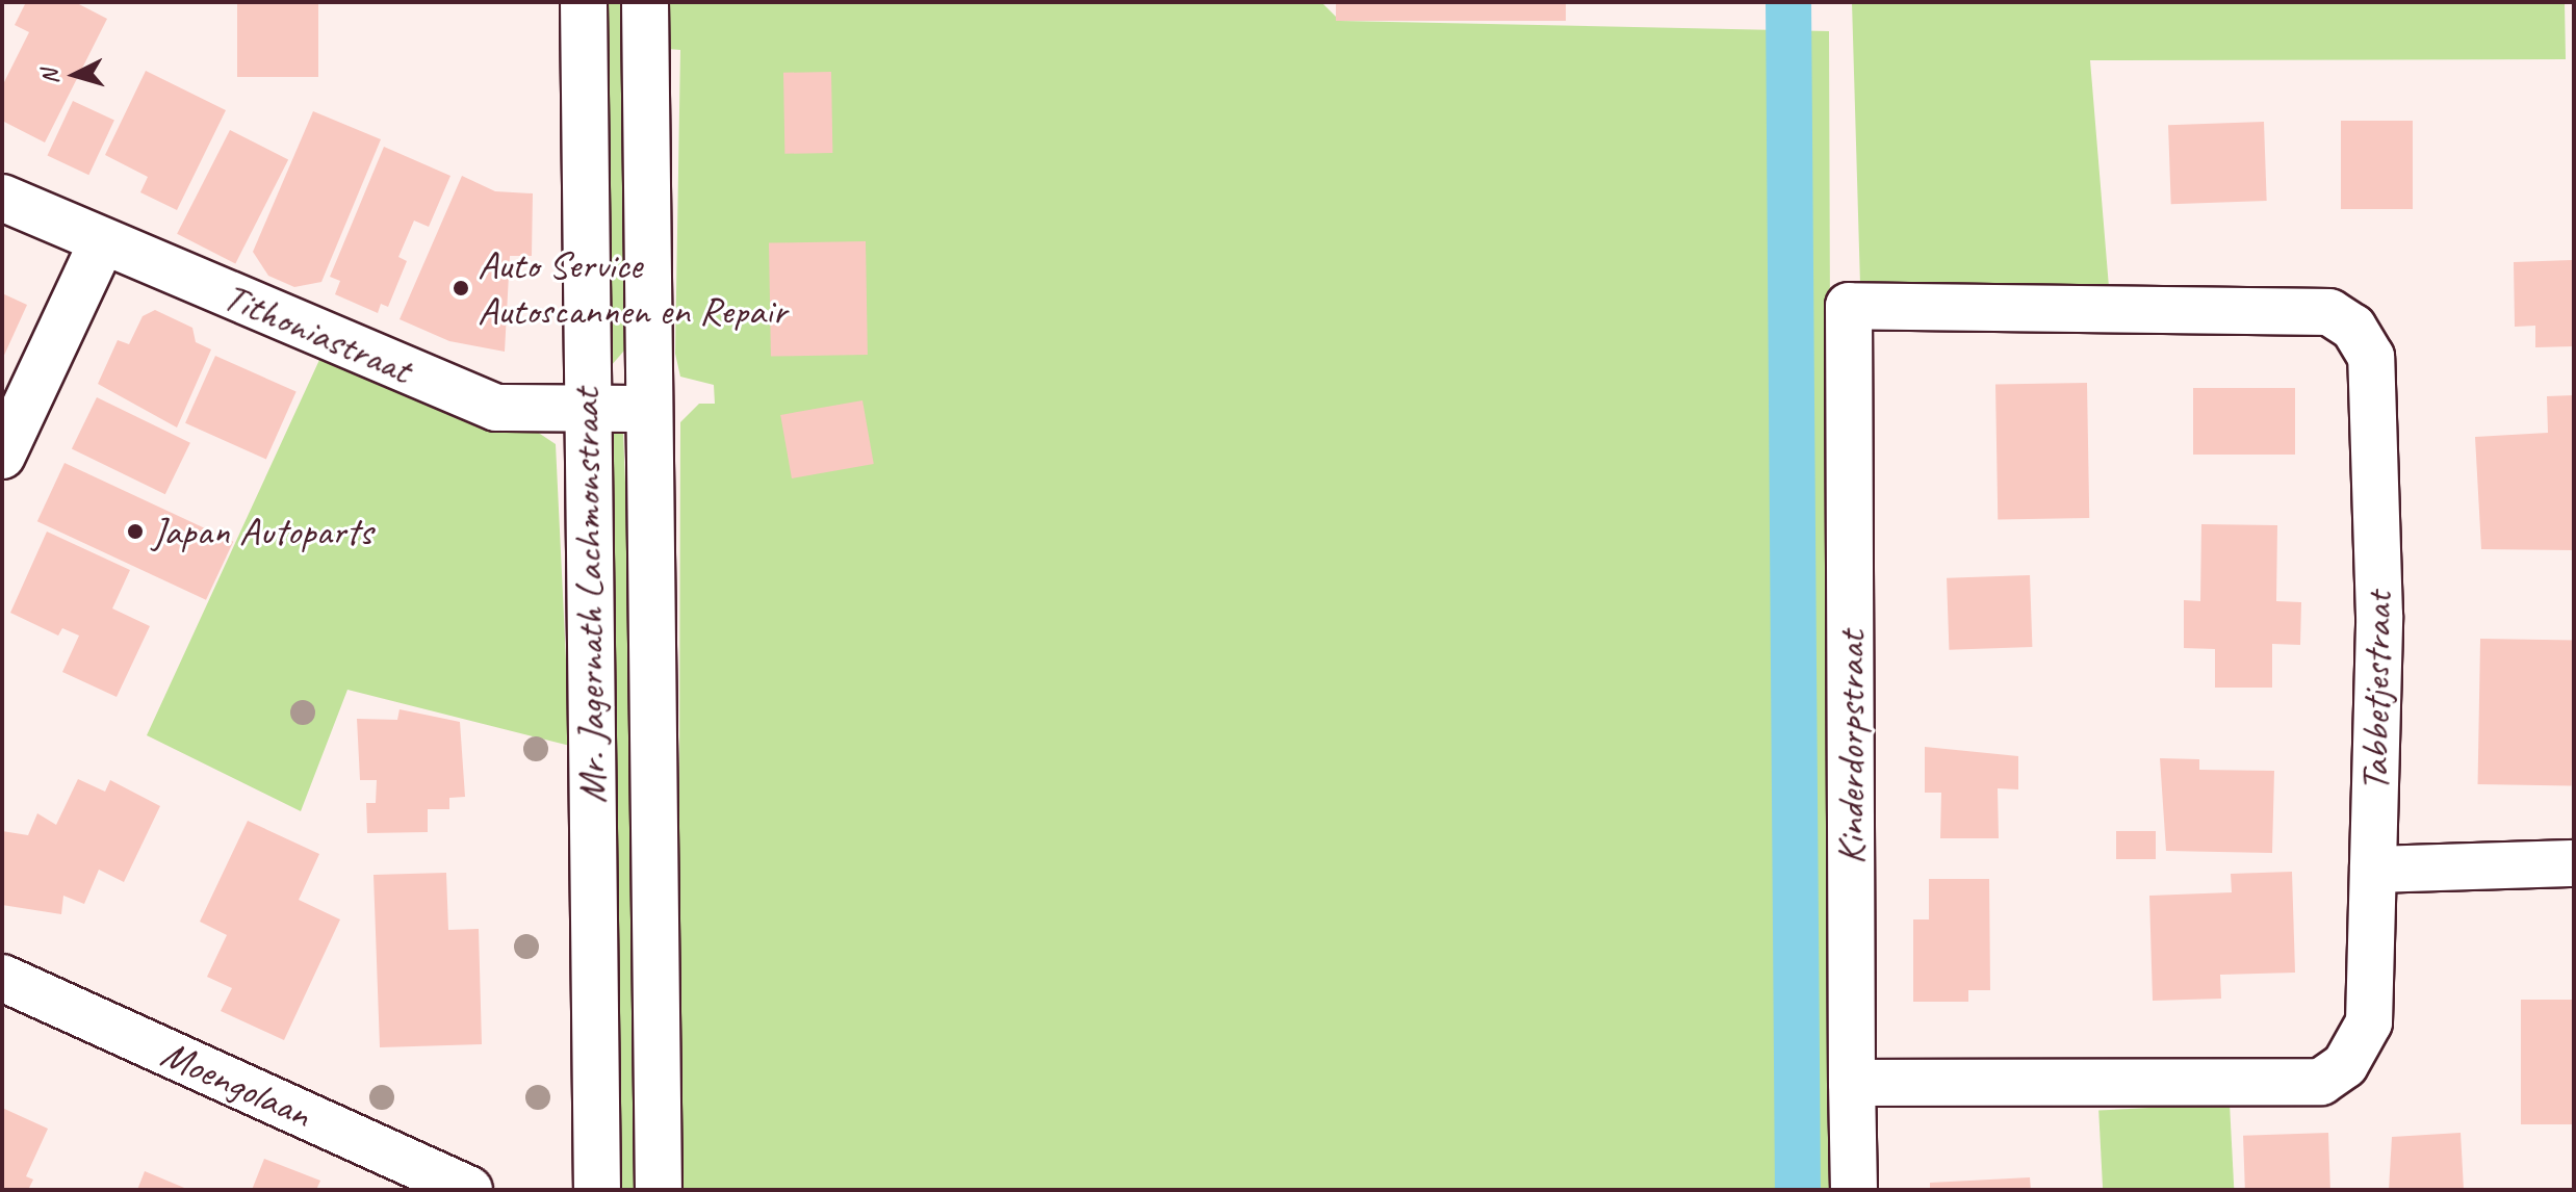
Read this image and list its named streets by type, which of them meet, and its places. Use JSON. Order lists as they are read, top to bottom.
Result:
{
  "streets": {
    "street": [
      "Tithoniastraat",
      "Mr. Jagernath Lachmonstraat",
      "Tabbetjestraat",
      "Kinderdorpstraat",
      "Moengolaan"
    ]
  },
  "crossings": [
    ["Tithoniastraat", "Mr. Jagernath Lachmonstraat"],
    ["Tabbetjestraat", "Kinderdorpstraat"]
  ],
  "places": ["Auto Service Autoscannen en Repair", "Japan Autoparts"],
  "north": "left"
}
